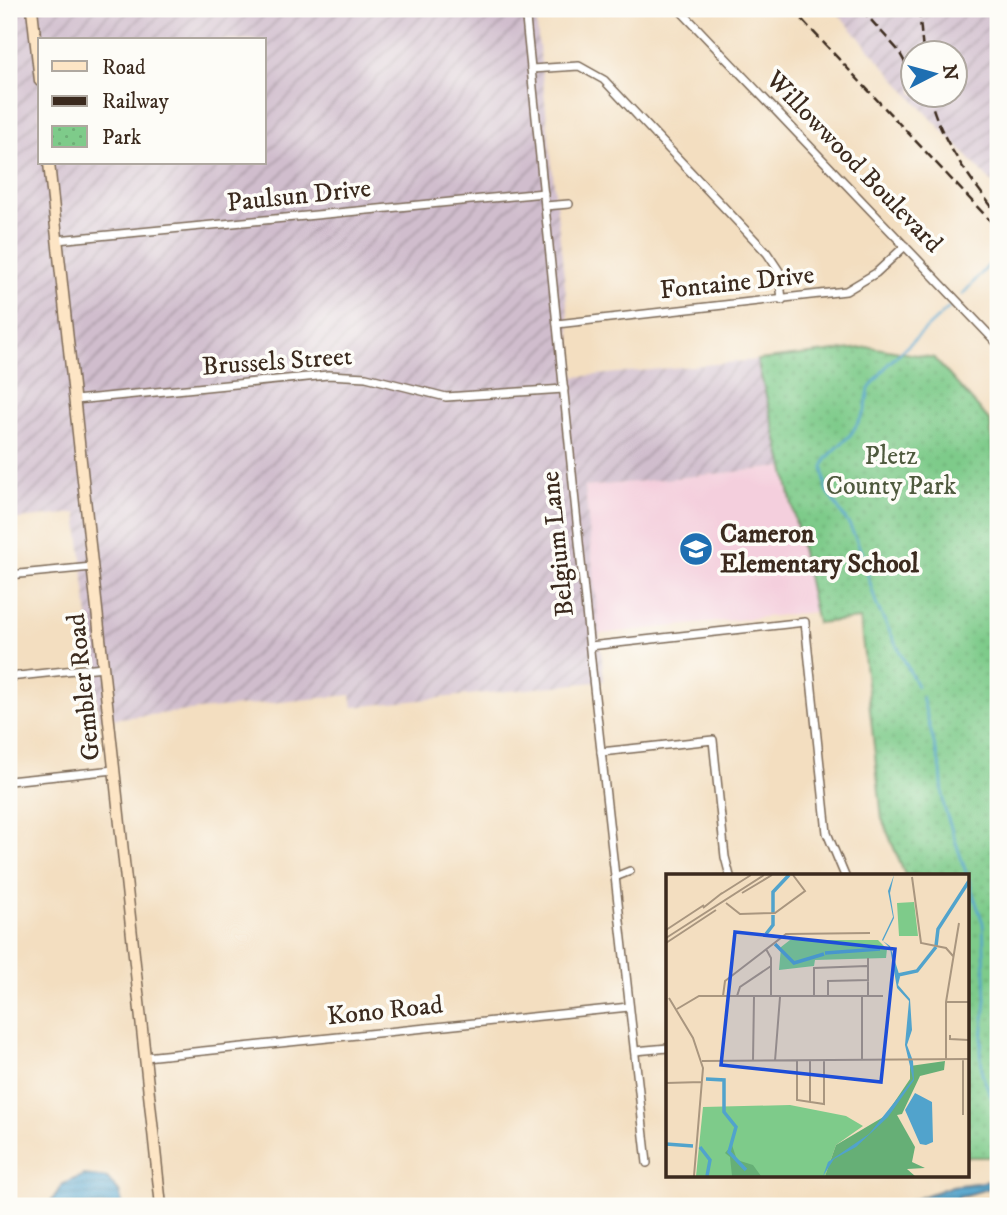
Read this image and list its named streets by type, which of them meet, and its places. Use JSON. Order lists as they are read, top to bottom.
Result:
{
  "streets": {
    "main road": ["Gembler Road"],
    "street": [
      "Willowwood Boulevard",
      "Paulsun Drive",
      "Fontaine Drive",
      "Brussels Street",
      "Belgium Lane",
      "Kono Road"
    ]
  },
  "crossings": [
    ["Willowwood Boulevard", "Fontaine Drive"],
    ["Paulsun Drive", "Belgium Lane"],
    ["Paulsun Drive", "Gembler Road"],
    ["Fontaine Drive", "Belgium Lane"],
    ["Brussels Street", "Belgium Lane"],
    ["Brussels Street", "Gembler Road"],
    ["Belgium Lane", "Kono Road"],
    ["Gembler Road", "Kono Road"]
  ],
  "parks": ["Pletz County Park"],
  "places": {
    "school or university": ["Cameron Elementary School"]
  },
  "legend": ["Road", "Railway", "Park"],
  "north": "right"
}
